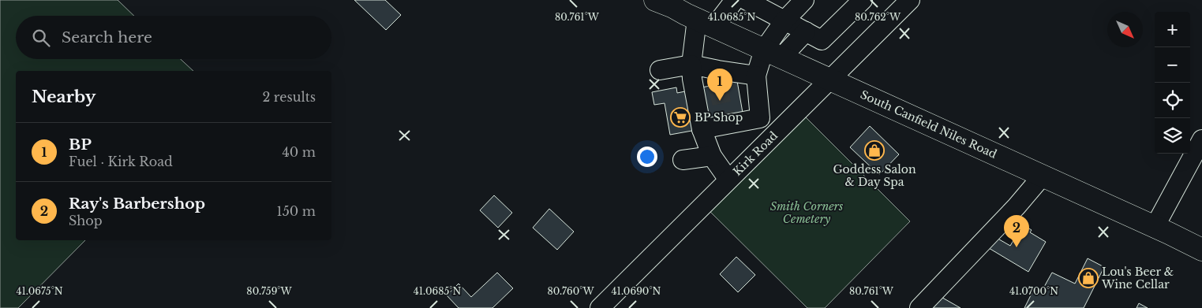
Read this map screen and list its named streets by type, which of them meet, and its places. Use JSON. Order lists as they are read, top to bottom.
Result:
{
  "streets": {
    "main road": ["South Canfield Niles Road"],
    "street": ["Kirk Road"]
  },
  "crossings": [
    ["South Canfield Niles Road", "Kirk Road"]
  ],
  "parks": ["Smith Corners Cemetery"],
  "places": {
    "supermarket": ["BP Shop"],
    "shop": ["Goddess Salon & Day Spa", "Lou's Beer & Wine Cellar"]
  },
  "north": "bottom right",
  "page": {
    "map_buttons": ["+", "−"],
    "search": "Search here",
    "pins": ["1", "2"],
    "heading": ["Nearby", "2 results"],
    "list": [
      {
        "mark": "1",
        "name": "BP",
        "note": "Fuel · Kirk Road",
        "value": "40 m"
      },
      {
        "mark": "2",
        "name": "Ray's Barbershop",
        "note": "Shop",
        "value": "150 m"
      }
    ]
  },
  "coordinates": [
    "80.761°W",
    "41.0685°N",
    "80.762°W",
    "41.0675°N",
    "80.759°W",
    "80.760°W",
    "41.0690°N",
    "41.0700°N"
  ]
}
